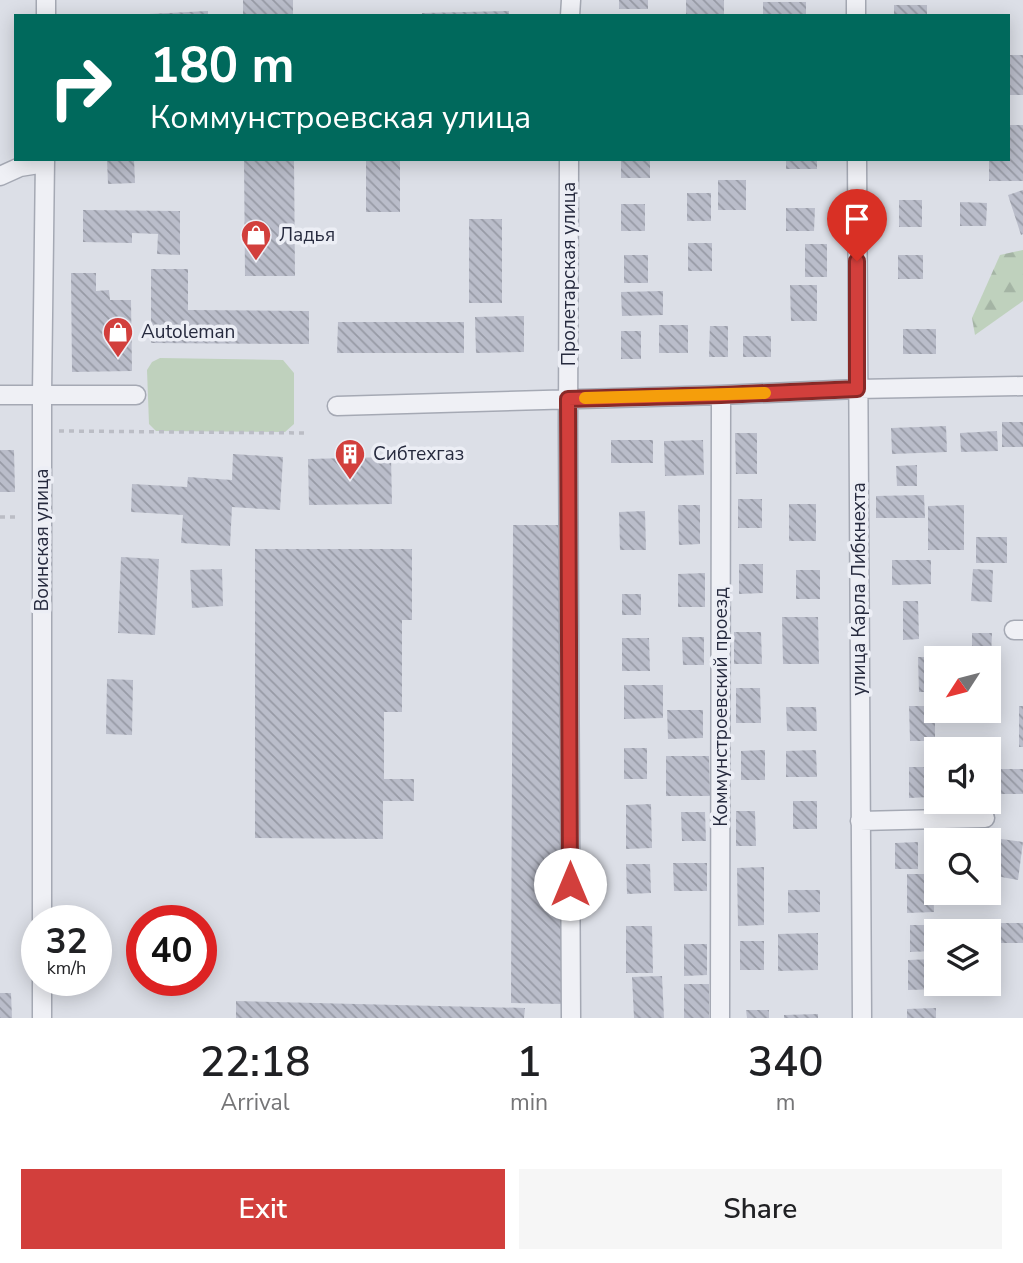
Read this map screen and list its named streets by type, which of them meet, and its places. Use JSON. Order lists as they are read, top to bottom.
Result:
{
  "streets": {
    "street": [
      "Пролетарская улица",
      "Воинская улица",
      "улица Карла Либкнехта",
      "Коммунстроевский проезд"
    ]
  },
  "places": {
    "shop": ["Ладья", "Autoleman"],
    "building": ["Сибтехгаз"]
  },
  "north": "bottom left",
  "page": {
    "turn": ["180 m", "Коммунстроевская улица"],
    "speed": "32 km/h",
    "limit": "40",
    "eta": [
      "22:18",
      "Arrival",
      "1",
      "min",
      "340",
      "m"
    ],
    "buttons": ["Exit", "Share"]
  }
}
